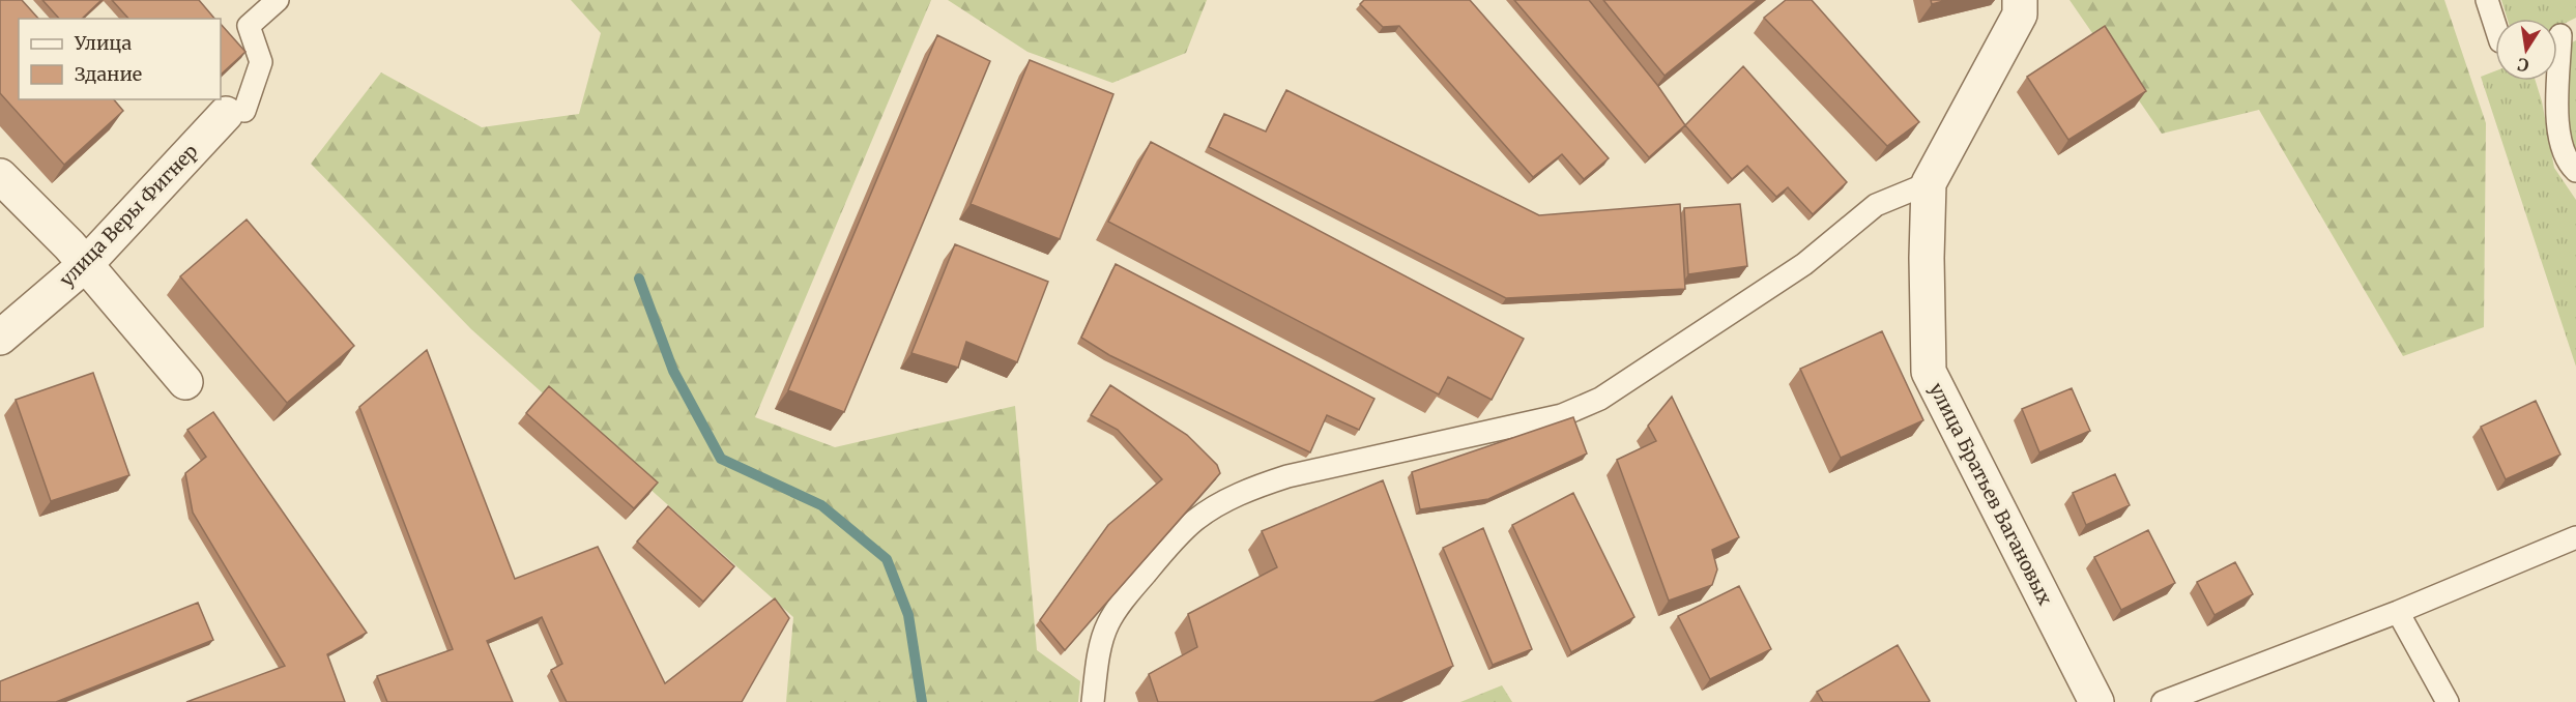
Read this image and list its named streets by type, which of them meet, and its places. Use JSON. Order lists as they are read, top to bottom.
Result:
{
  "streets": {
    "street": ["улица Веры Фигнер", "улица Братьев Вагановых"]
  },
  "legend": ["Улица", "Здание"],
  "north": "bottom"
}
